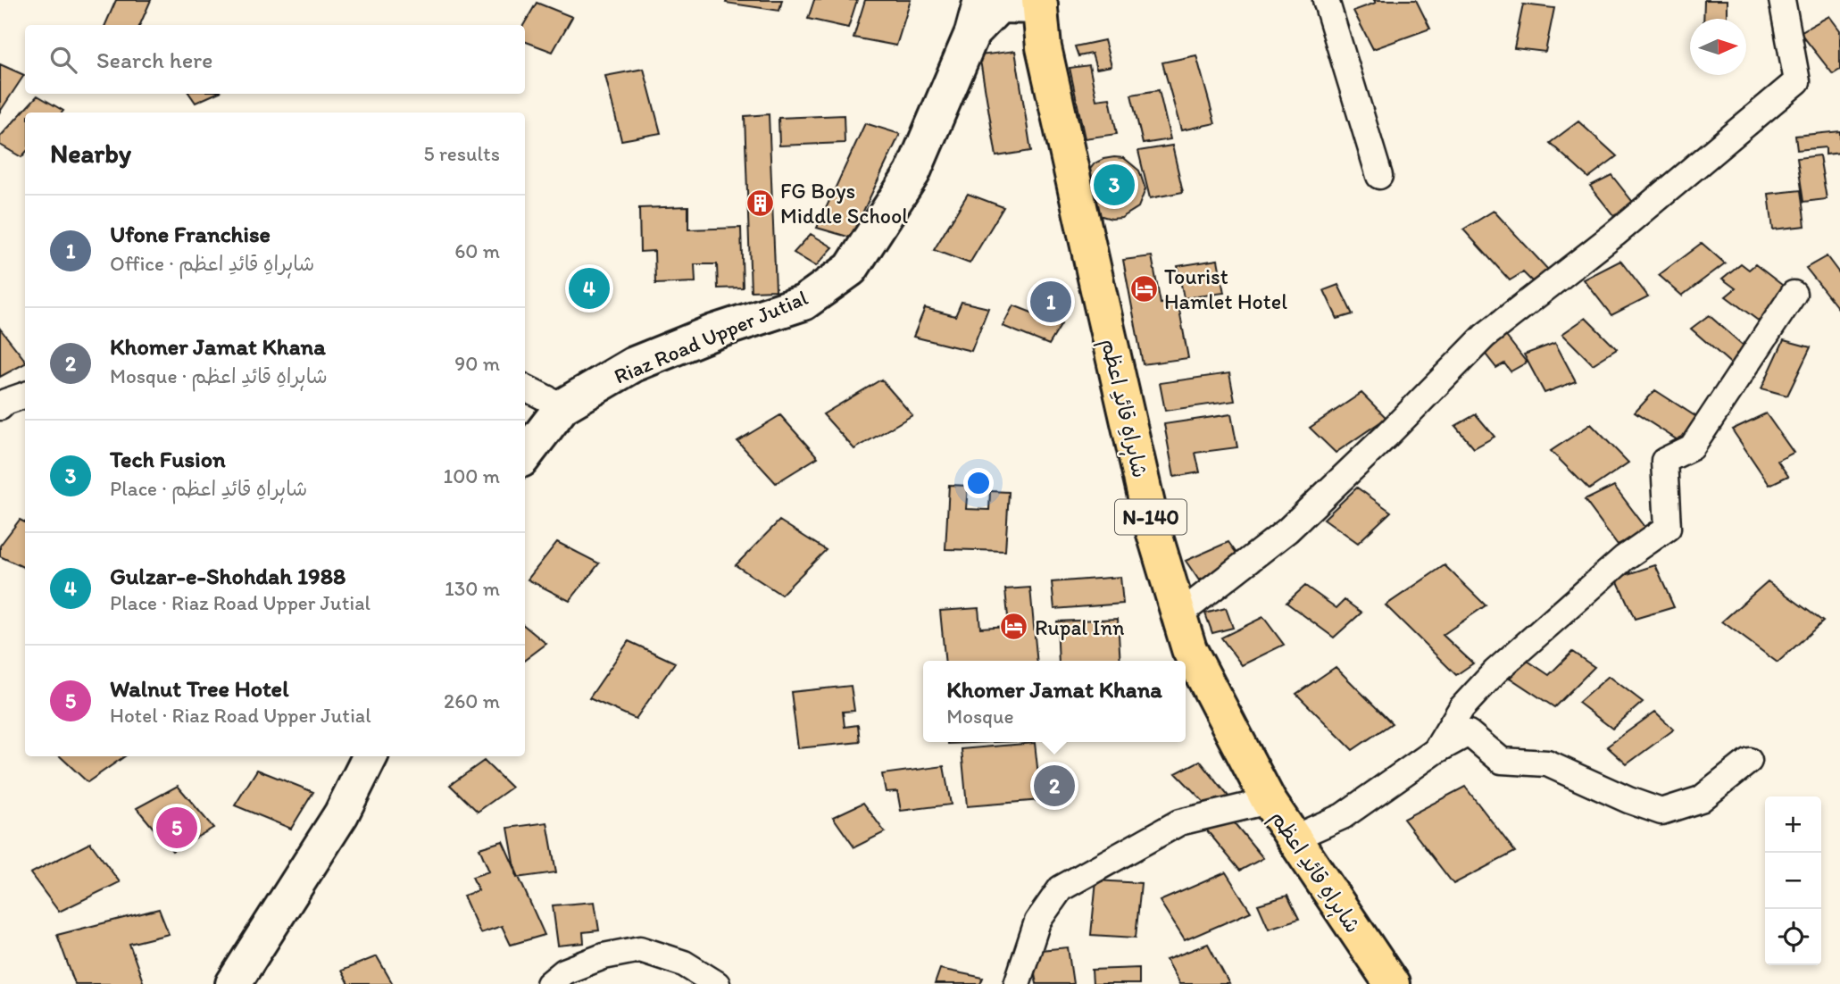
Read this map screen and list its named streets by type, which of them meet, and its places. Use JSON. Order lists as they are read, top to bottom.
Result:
{
  "streets": {
    "highway": ["شاہراہِ قائدِ اعظم", "N-140"],
    "main road": ["Riaz Road Upper Jutial"]
  },
  "places": {
    "building": ["FG Boys Middle School"],
    "hotel": ["Tourist Hamlet Hotel", "Rupal Inn"]
  },
  "north": "right",
  "page": {
    "search": "Search here",
    "heading": ["Nearby", "5 results"],
    "pins": [
      "3",
      "4",
      "1",
      "2",
      "5"
    ],
    "list": [
      {
        "mark": "1",
        "name": "Ufone Franchise",
        "note": "Office · شاہراہِ قائدِ اعظم",
        "value": "60 m"
      },
      {
        "mark": "2",
        "name": "Khomer Jamat Khana",
        "note": "Mosque · شاہراہِ قائدِ اعظم",
        "value": "90 m"
      },
      {
        "mark": "3",
        "name": "Tech Fusion",
        "note": "Place · شاہراہِ قائدِ اعظم",
        "value": "100 m"
      },
      {
        "mark": "4",
        "name": "Gulzar-e-Shohdah 1988",
        "note": "Place · Riaz Road Upper Jutial",
        "value": "130 m"
      },
      {
        "mark": "5",
        "name": "Walnut Tree Hotel",
        "note": "Hotel · Riaz Road Upper Jutial",
        "value": "260 m"
      }
    ],
    "popup": ["Khomer Jamat Khana", "Mosque"],
    "map_buttons": ["+", "−"]
  }
}
